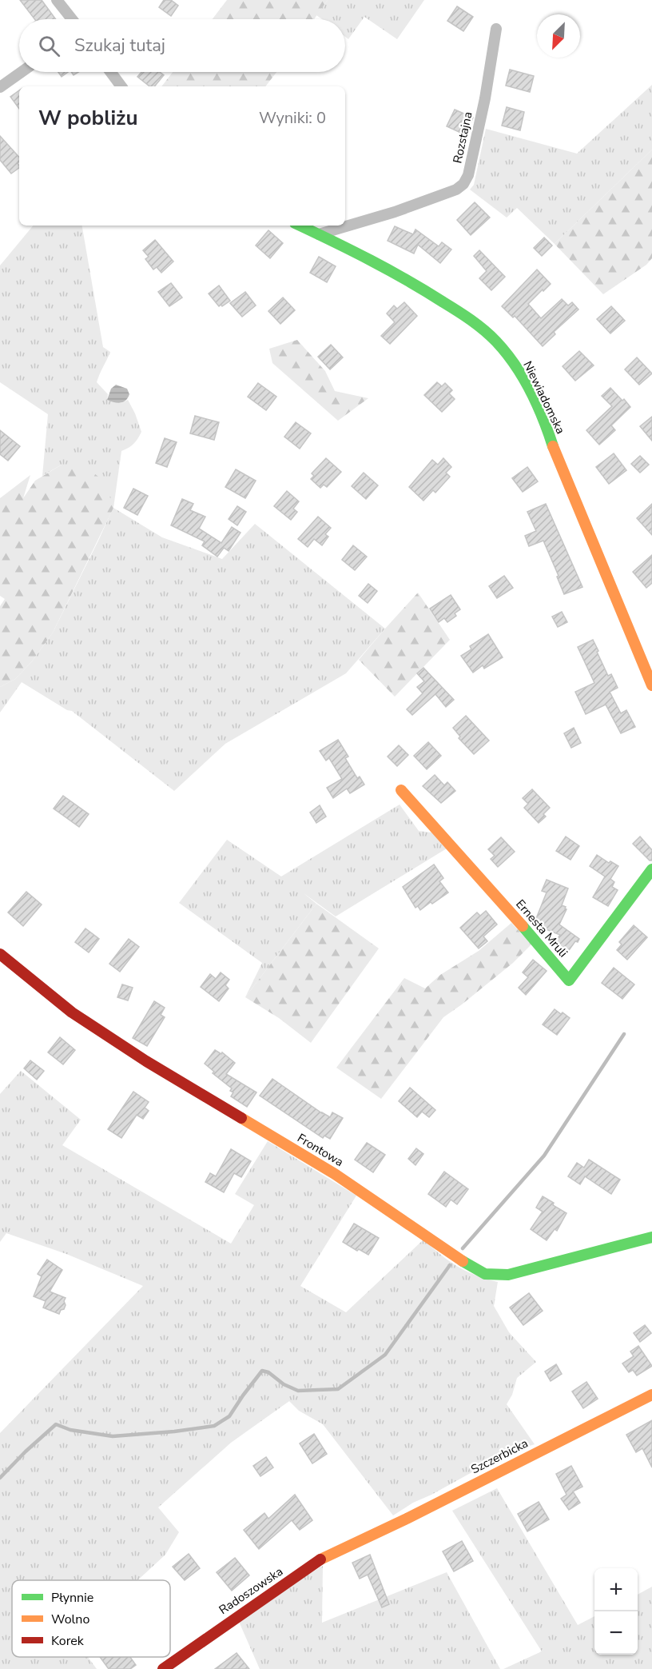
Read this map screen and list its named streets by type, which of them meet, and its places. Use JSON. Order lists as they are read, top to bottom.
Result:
{
  "streets": {
    "street": [
      "Rozstajna",
      "Niewiadomska",
      "Ernesta Mruli",
      "Frontowa",
      "Szczerbicka",
      "Radoszowska"
    ]
  },
  "crossings": [
    ["Rozstajna", "Niewiadomska"],
    ["Szczerbicka", "Radoszowska"]
  ],
  "legend": ["Płynnie", "Wolno", "Korek"],
  "north": "bottom left",
  "page": {
    "search": "Szukaj tutaj",
    "heading": ["W pobliżu", "Wyniki: 0"],
    "map_buttons": ["+", "−"]
  }
}
